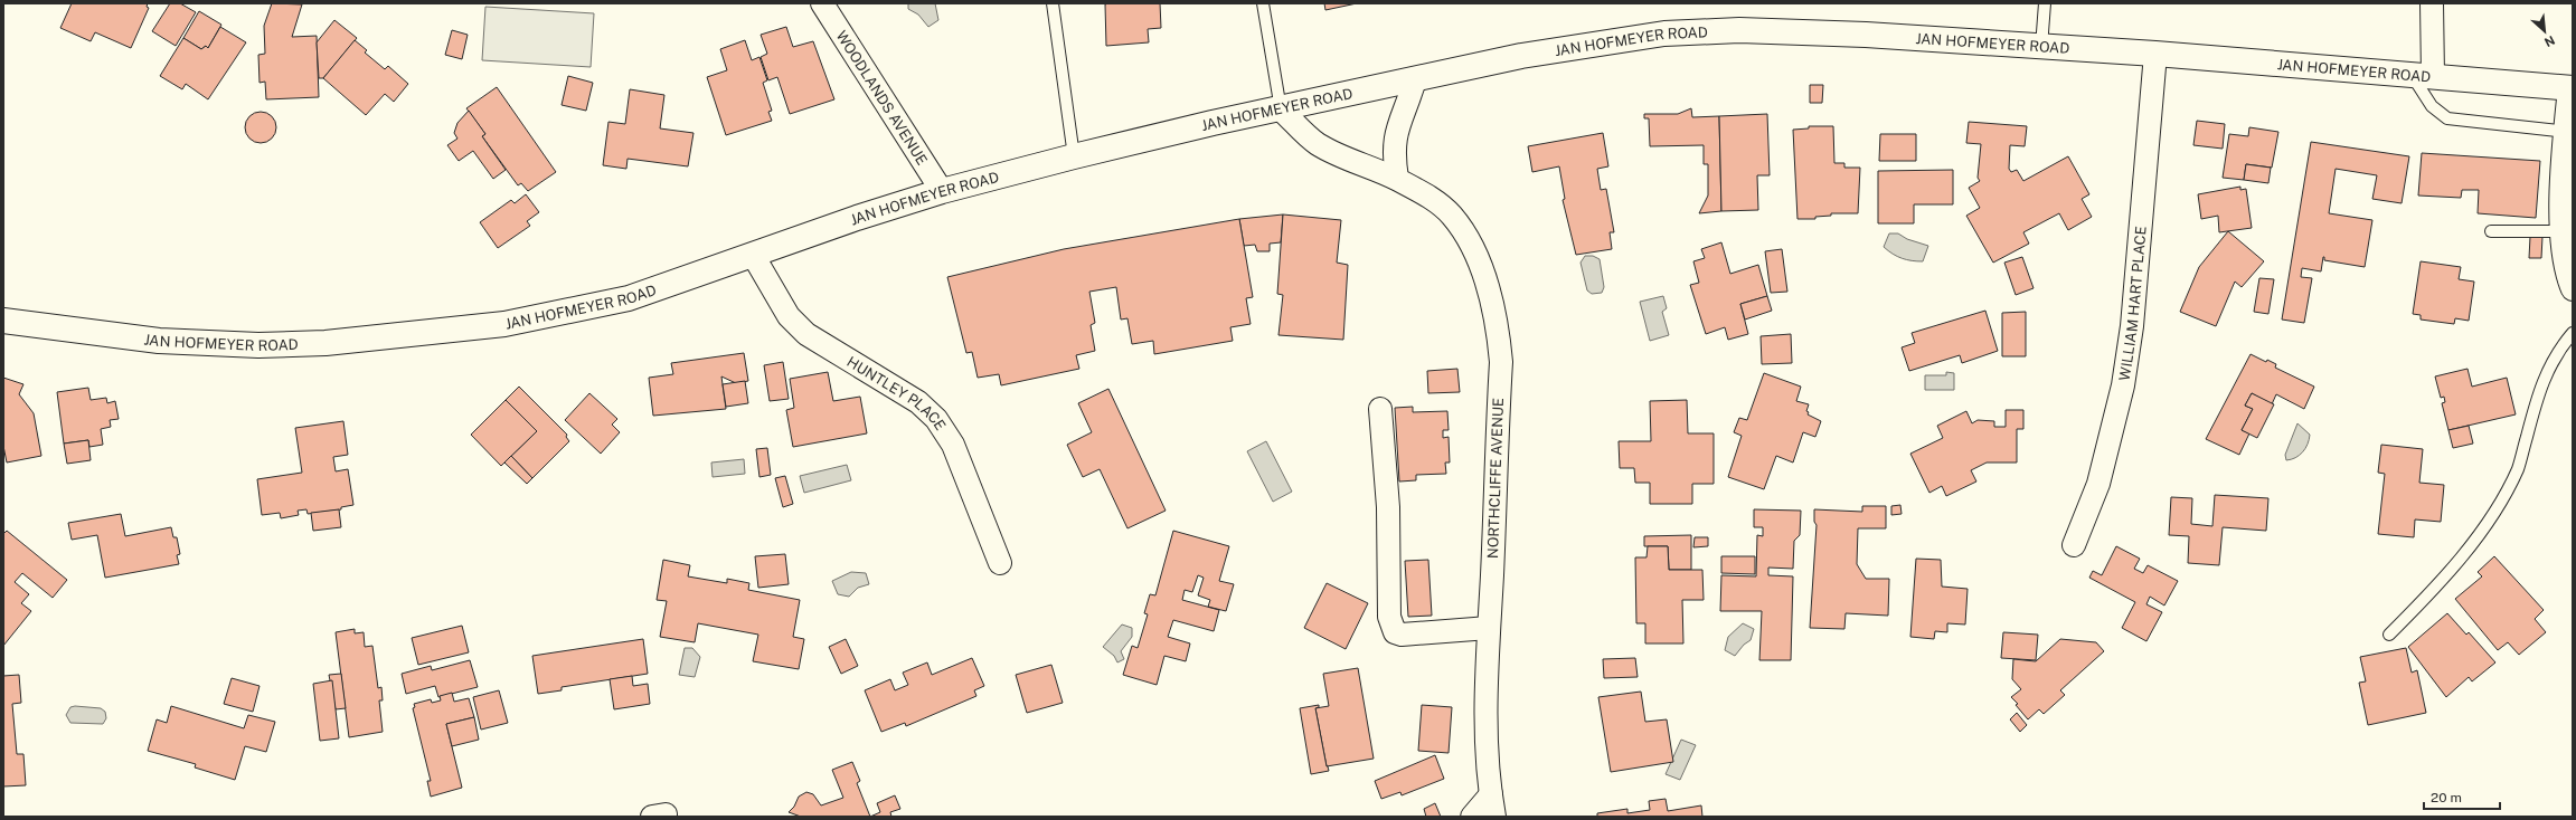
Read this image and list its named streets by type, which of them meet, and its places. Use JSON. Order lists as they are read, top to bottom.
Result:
{
  "streets": {
    "street": [
      "JAN HOFMEYER ROAD",
      "WOODLANDS AVENUE",
      "WILLIAM HART PLACE",
      "HUNTLEY PLACE",
      "NORTHCLIFFE AVENUE"
    ]
  },
  "crossings": [
    ["JAN HOFMEYER ROAD", "WOODLANDS AVENUE"],
    ["JAN HOFMEYER ROAD", "WILLIAM HART PLACE"],
    ["JAN HOFMEYER ROAD", "HUNTLEY PLACE"],
    ["JAN HOFMEYER ROAD", "NORTHCLIFFE AVENUE"]
  ],
  "scale_bar": "20 m",
  "north": "bottom right"
}
